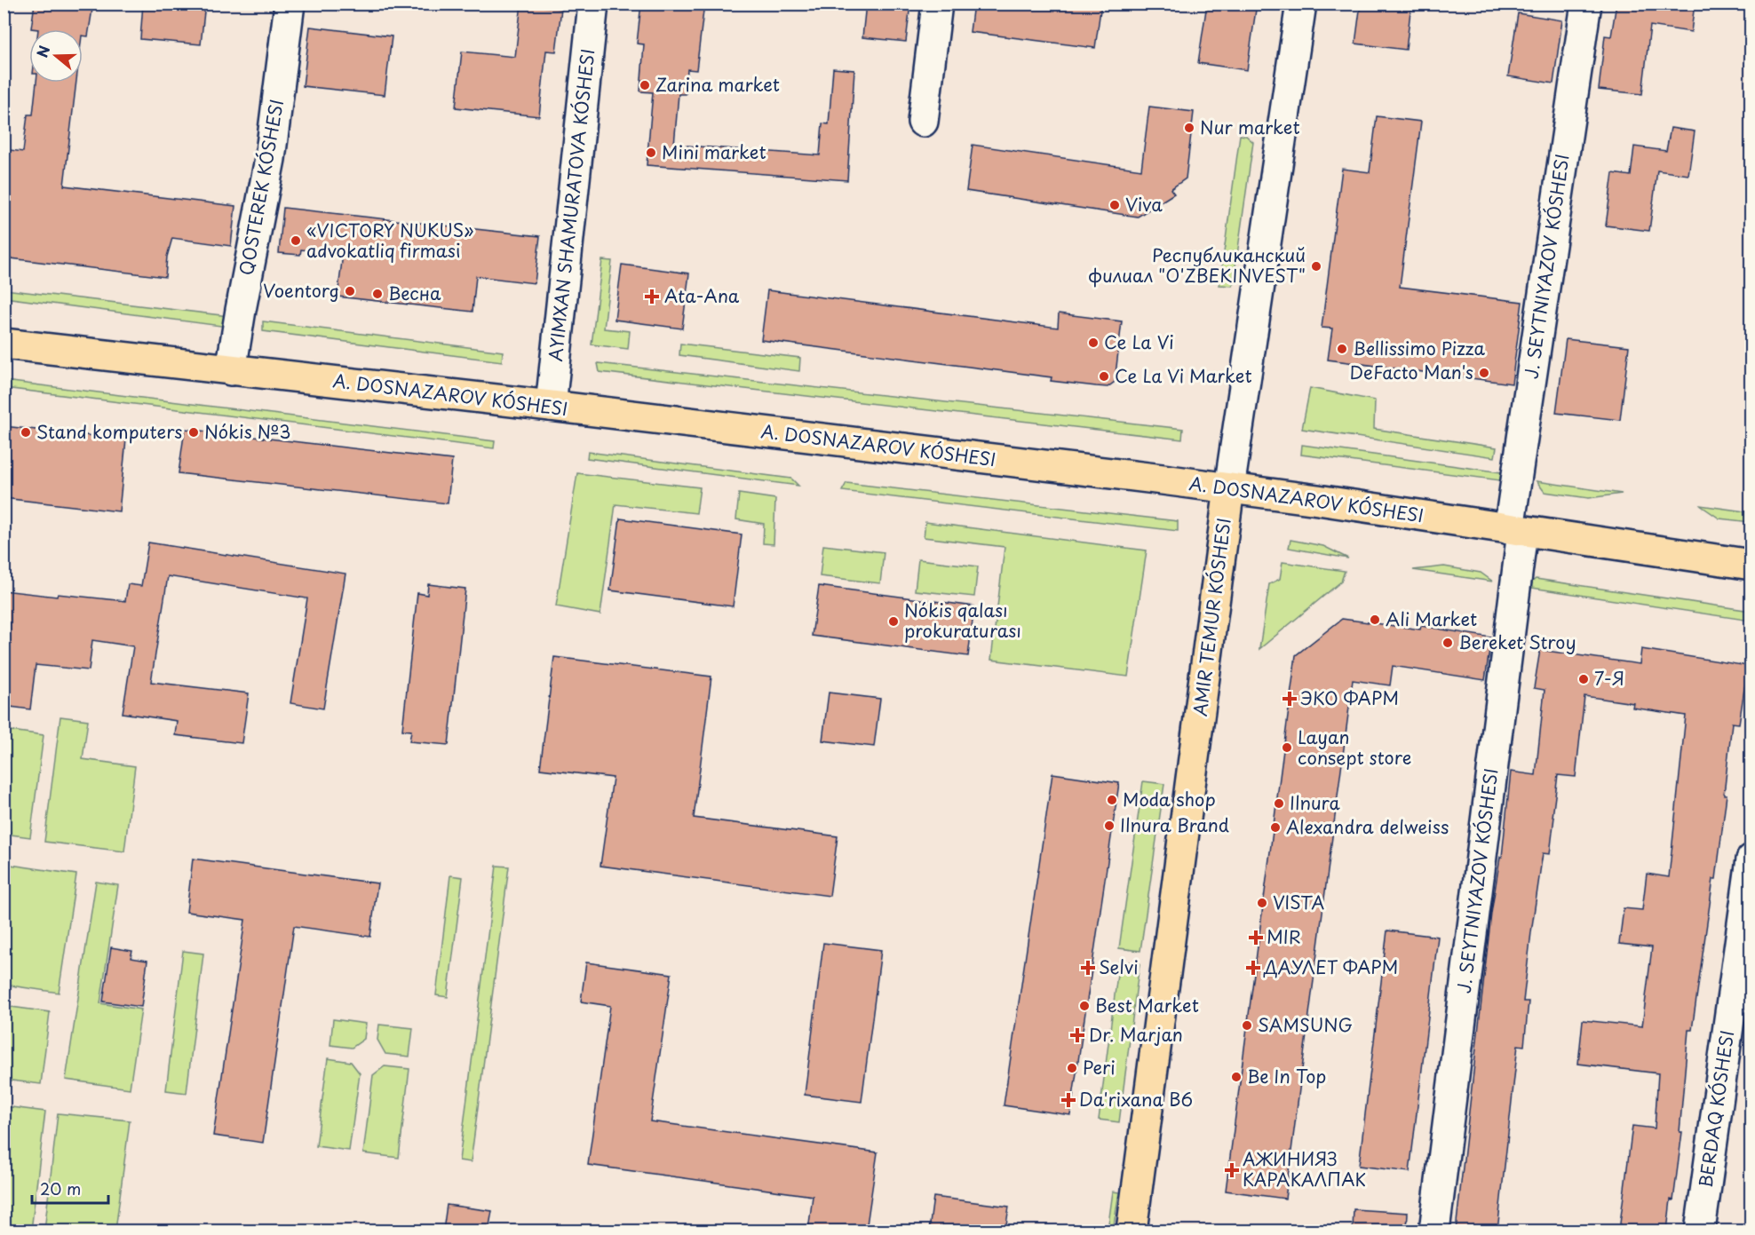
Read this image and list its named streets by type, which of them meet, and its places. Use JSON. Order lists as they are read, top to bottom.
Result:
{
  "streets": {
    "main road": ["A. DOSNAZAROV KÓSHESI", "AMIR TEMUR KÓSHESI"],
    "street": ["QOSTEREK KÓSHESI", "J. SEYTNIYAZOV KÓSHESI", "BERDAQ KÓSHESI"]
  },
  "crossings": [
    ["QOSTEREK KÓSHESI", "A. DOSNAZAROV KÓSHESI"],
    ["J. SEYTNIYAZOV KÓSHESI", "A. DOSNAZAROV KÓSHESI"],
    ["A. DOSNAZAROV KÓSHESI", "AMIR TEMUR KÓSHESI"]
  ],
  "places": {
    "other": [
      "Zarina market",
      "Nur market",
      "Mini market",
      "Viva",
      "«VICTORY NUKUS» advokatliq firmasi",
      "Республиканский филиал \"O'ZBEKINVEST\"",
      "Voentorg",
      "Весна",
      "Ce La Vi",
      "Bellissimo Pizza",
      "DeFacto Man's",
      "Ce La Vi Market",
      "Stand komputers",
      "Nókis №3",
      "Ali Market",
      "Nókis qalası prokuraturası",
      "Bereket Stroy",
      "7-Я",
      "Layan consept store",
      "Moda shop",
      "Ilnura",
      "Ilnura Brand",
      "Alexandra delweiss",
      "VISTA",
      "Best Market",
      "SAMSUNG",
      "Peri",
      "Be In Top"
    ],
    "health": [
      "Ata-Ana",
      "ЭКО ФАРМ",
      "MIR",
      "Selvi",
      "ДАУЛЕТ ФАРМ",
      "Dr. Marjan",
      "Da'rixana B6",
      "АЖИНИЯЗ КАРАКАЛПАК"
    ]
  },
  "scale_bar": "20 m",
  "north": "left"
}
